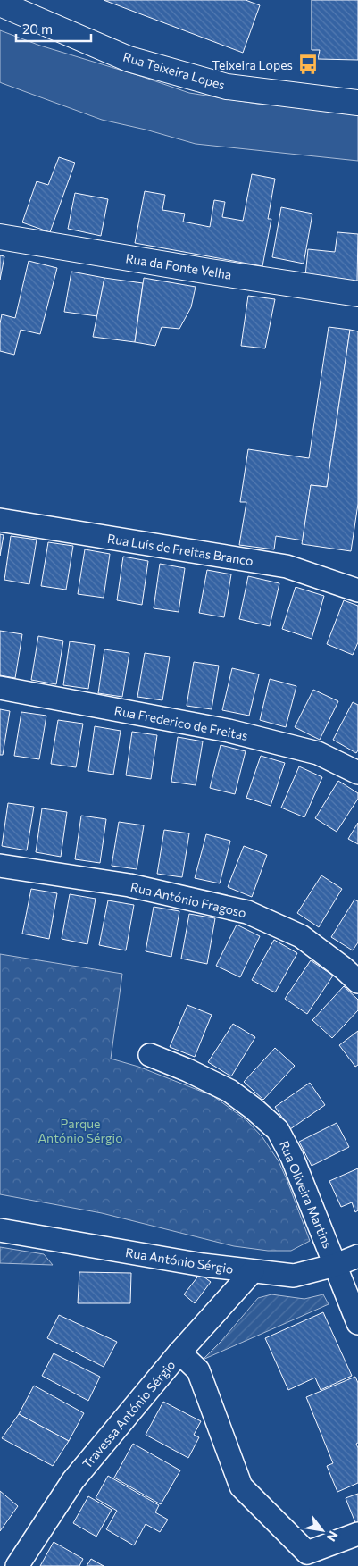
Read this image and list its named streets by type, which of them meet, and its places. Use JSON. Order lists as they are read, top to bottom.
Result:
{
  "streets": {
    "street": [
      "Rua Teixeira Lopes",
      "Rua da Fonte Velha",
      "Rua Luís de Freitas Branco",
      "Rua Frederico de Freitas",
      "Rua António Fragoso",
      "Rua Oliveira Martins",
      "Rua António Sérgio",
      "Travessa António Sérgio"
    ]
  },
  "crossings": [
    ["Rua Oliveira Martins", "Rua António Sérgio"],
    ["Rua António Sérgio", "Travessa António Sérgio"]
  ],
  "parks": ["Parque António Sérgio"],
  "places": {
    "bus stop": ["Teixeira Lopes"]
  },
  "scale_bar": "20 m",
  "north": "bottom right"
}
